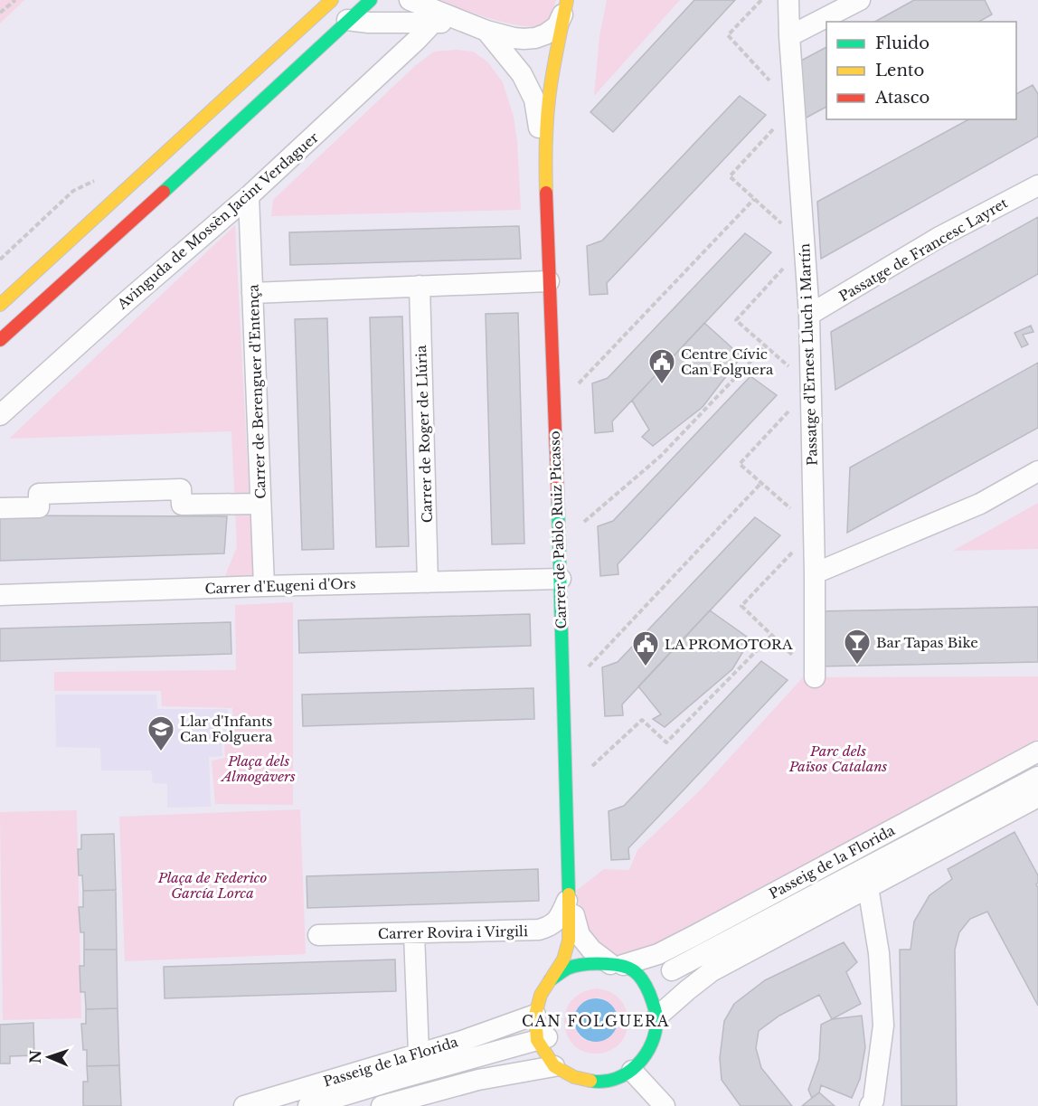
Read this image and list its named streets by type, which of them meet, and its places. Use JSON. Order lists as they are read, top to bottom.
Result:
{
  "streets": {
    "street": [
      "Avinguda de Mossèn Jacint Verdaguer",
      "Passatge de Francesc Layret",
      "Passatge d'Ernest Lluch i Martín",
      "Carrer de Berenguer d'Entença",
      "Carrer de Roger de Llúria",
      "Carrer de Pablo Ruiz Picasso",
      "Carrer d'Eugeni d'Ors",
      "Passeig de la Florida",
      "Carrer Rovira i Virgili"
    ]
  },
  "crossings": [
    ["Avinguda de Mossèn Jacint Verdaguer", "Carrer de Berenguer d'Entença"],
    ["Passatge de Francesc Layret", "Passatge d'Ernest Lluch i Martín"],
    ["Carrer de Berenguer d'Entença", "Carrer d'Eugeni d'Ors"],
    ["Carrer de Roger de Llúria", "Carrer d'Eugeni d'Ors"],
    ["Carrer de Pablo Ruiz Picasso", "Carrer d'Eugeni d'Ors"],
    ["Carrer de Pablo Ruiz Picasso", "Passeig de la Florida"],
    ["Carrer de Pablo Ruiz Picasso", "Carrer Rovira i Virgili"]
  ],
  "districts": ["CAN FOLGUERA"],
  "parks": ["Parc dels Països Catalans", "Plaça dels Almogàvers", "Plaça de Federico García Lorca"],
  "places": {
    "public building": ["Centre Cívic Can Folguera", "LA PROMOTORA"],
    "bar": ["Bar Tapas Bike"],
    "school or university": ["Llar d'Infants Can Folguera"]
  },
  "legend": ["Fluido", "Lento", "Atasco"],
  "north": "left"
}
